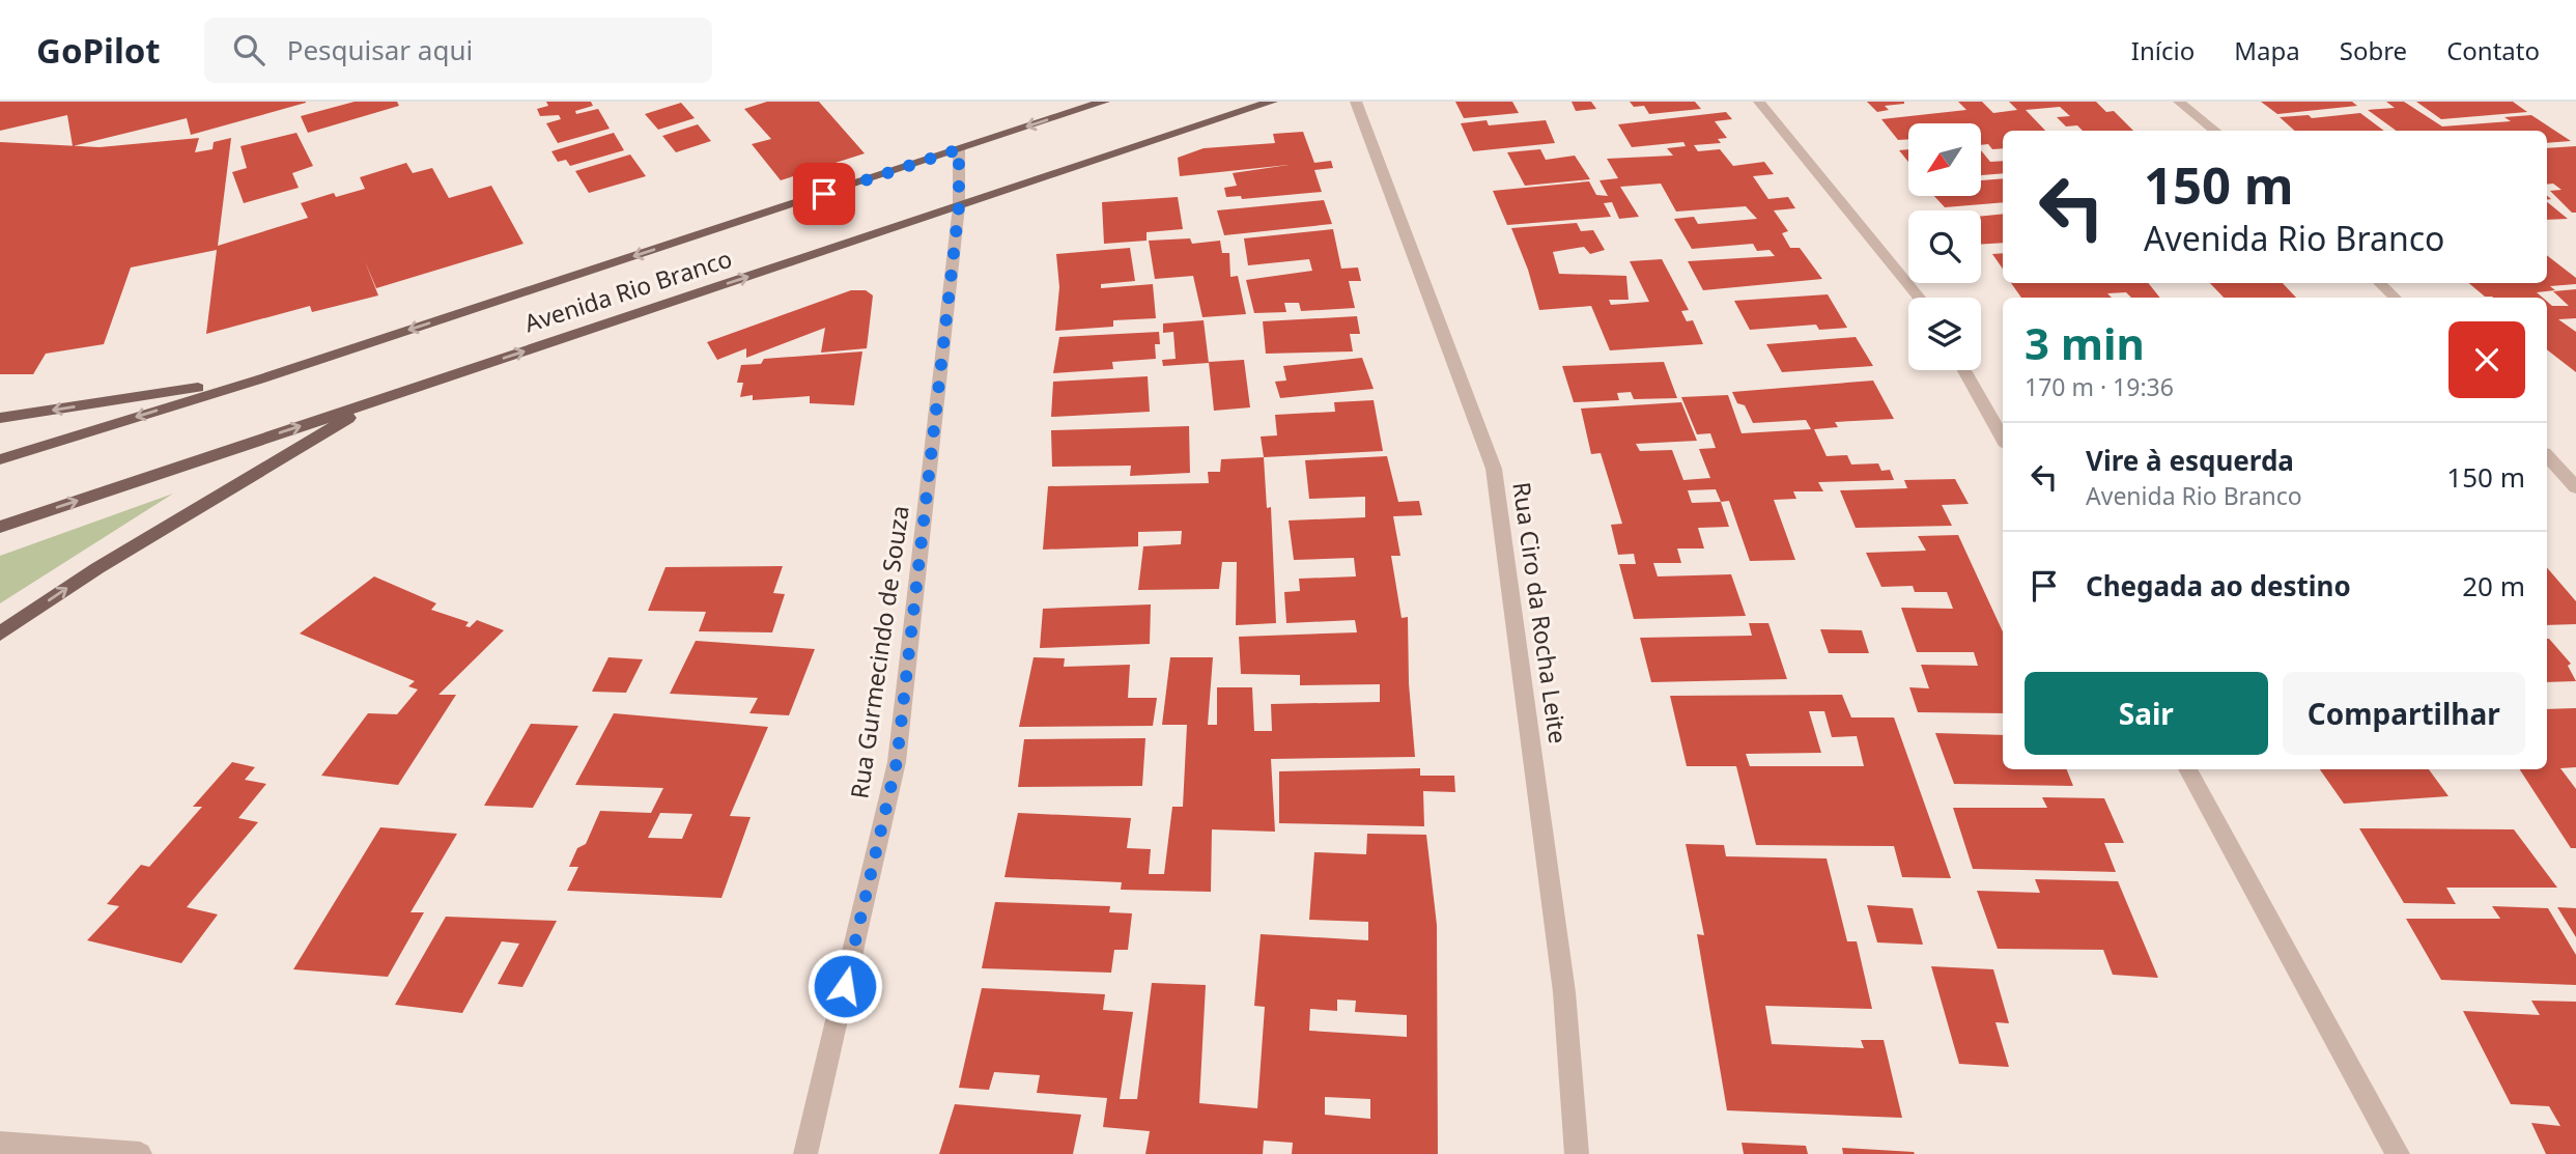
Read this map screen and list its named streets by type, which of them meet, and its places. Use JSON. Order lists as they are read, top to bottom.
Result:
{
  "streets": {
    "main road": ["Avenida Rio Branco"],
    "street": ["Rua Ciro da Rocha Leite", "Rua Gurmecindo de Souza"]
  },
  "crossings": [
    ["Avenida Rio Branco", "Rua Gurmecindo de Souza"]
  ],
  "north": "bottom left",
  "page": {
    "header": "GoPilot",
    "search": "Pesquisar aqui",
    "nav": [
      "Início",
      "Mapa",
      "Sobre",
      "Contato"
    ],
    "turn": ["150 m", "Avenida Rio Branco"],
    "heading": ["3 min", "170 m · 19:36"],
    "list": [
      {
        "name": "Vire à esquerda",
        "note": "Avenida Rio Branco",
        "value": "150 m"
      },
      {
        "name": "Chegada ao destino",
        "value": "20 m"
      }
    ],
    "buttons": ["Sair", "Compartilhar"]
  }
}
